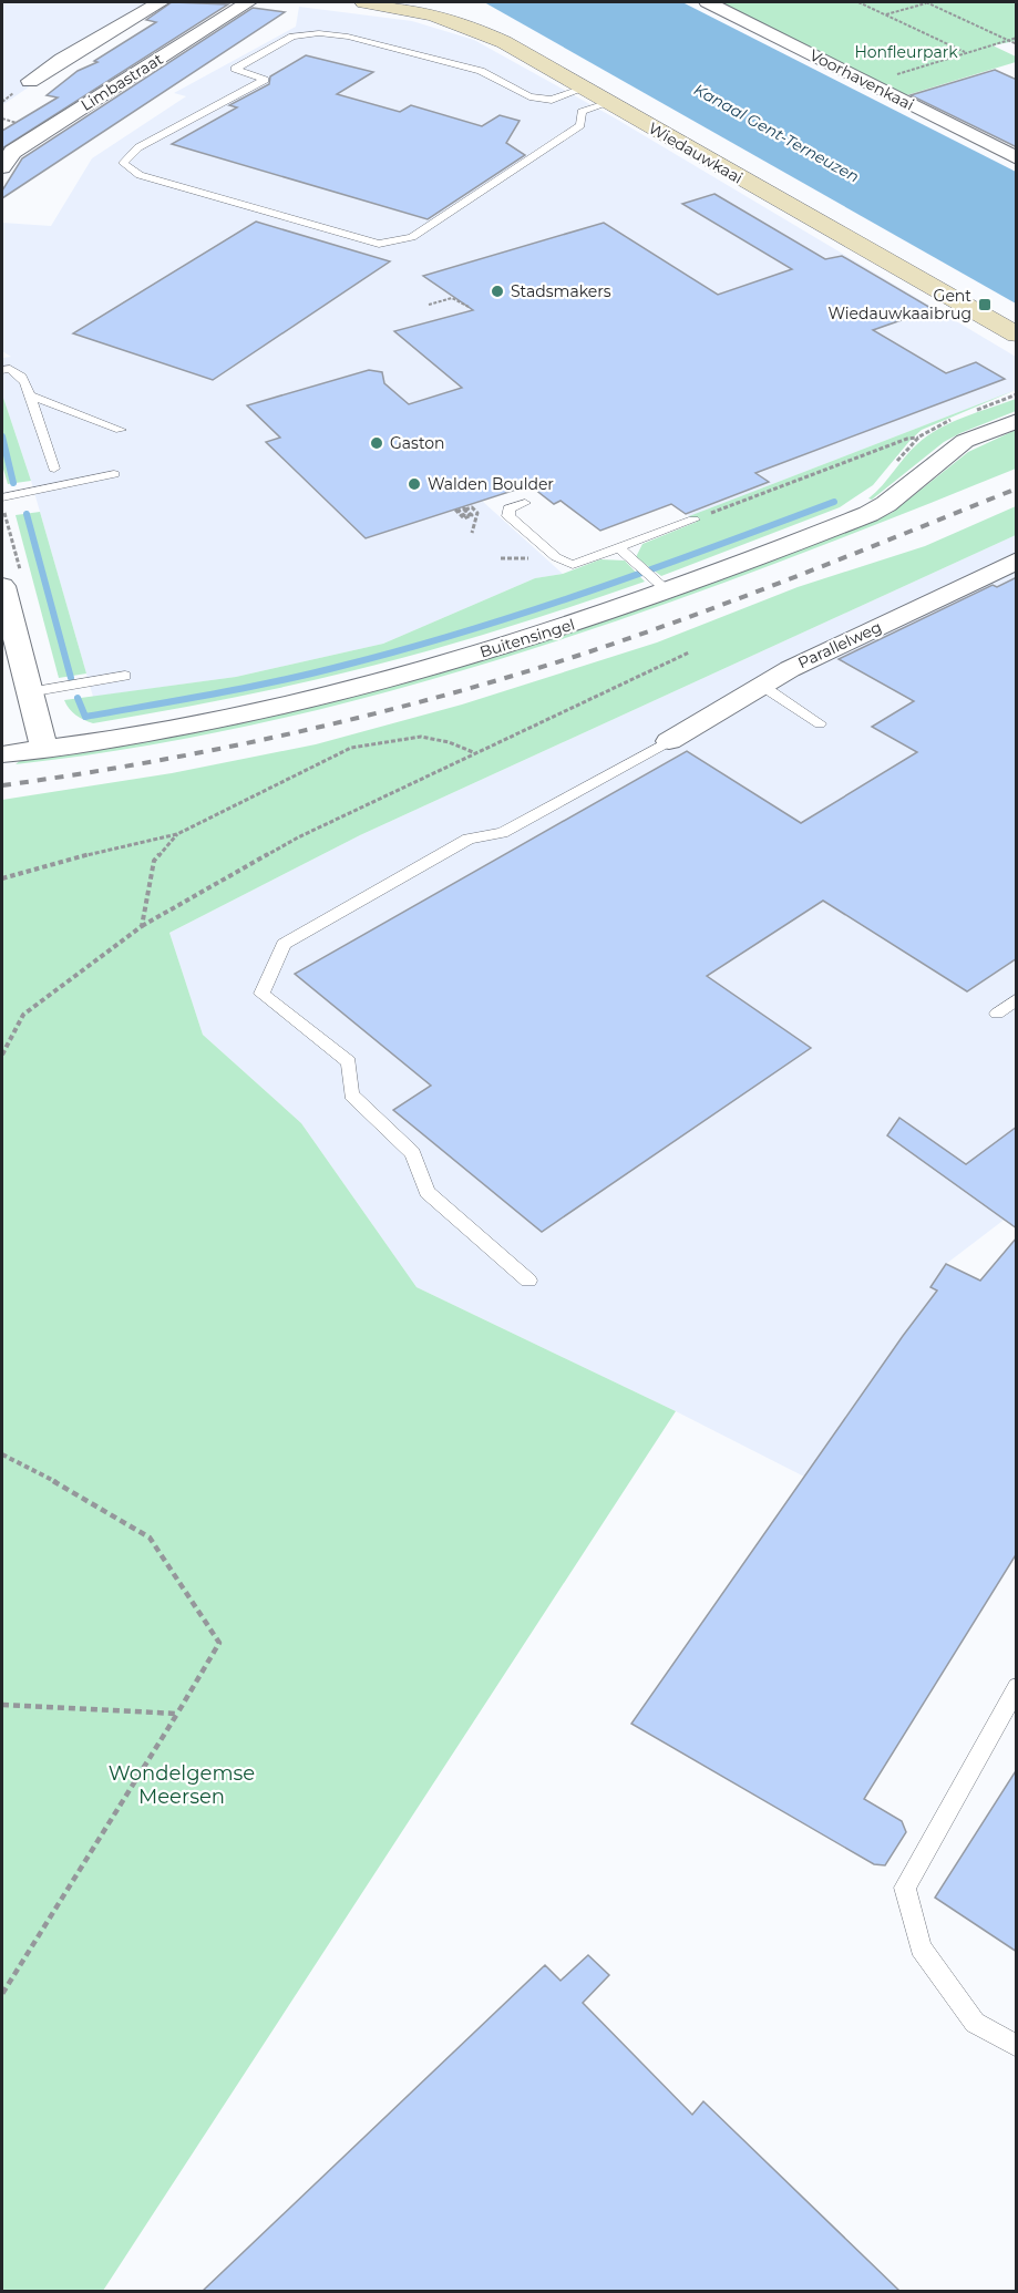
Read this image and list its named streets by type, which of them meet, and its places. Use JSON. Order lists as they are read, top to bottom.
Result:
{
  "streets": {
    "main road": ["Wiedauwkaai"],
    "street": [
      "Voorhavenkaai",
      "Limbastraat",
      "Buitensingel",
      "Parallelweg"
    ]
  },
  "water": ["Kanaal Gent-Terneuzen"],
  "parks": ["Honfleurpark", "Wondelgemse Meersen"],
  "places": {
    "other": ["Stadsmakers", "Gaston", "Walden Boulder"],
    "transit": ["Gent Wiedauwkaaibrug"]
  }
}
